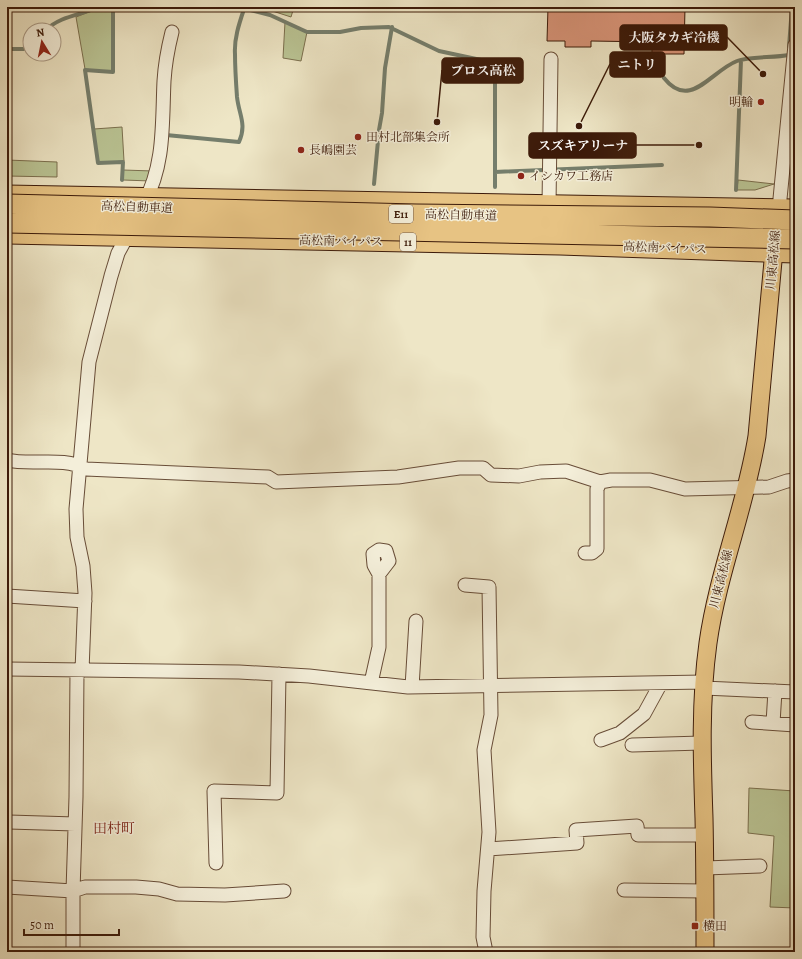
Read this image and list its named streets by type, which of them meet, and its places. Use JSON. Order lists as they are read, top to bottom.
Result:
{
  "streets": {
    "highway": [
      "高松自動車道",
      "E11",
      "高松南バイパス",
      "11"
    ],
    "main road": ["川東高松線"]
  },
  "crossings": [
    ["高松南バイパス", "11"],
    ["高松南バイパス", "川東高松線"],
    ["11", "川東高松線"]
  ],
  "districts": ["田村町"],
  "places": {
    "other": [
      "大阪タカギ冷機",
      "明輪",
      "ブロス高松",
      "ニトリ",
      "田村北部集会所",
      "スズキアリーナ",
      "長嶋園芸",
      "イシカワ工務店"
    ],
    "transit": ["横田"]
  },
  "scale_bar": "50 m",
  "north": "top"
}
